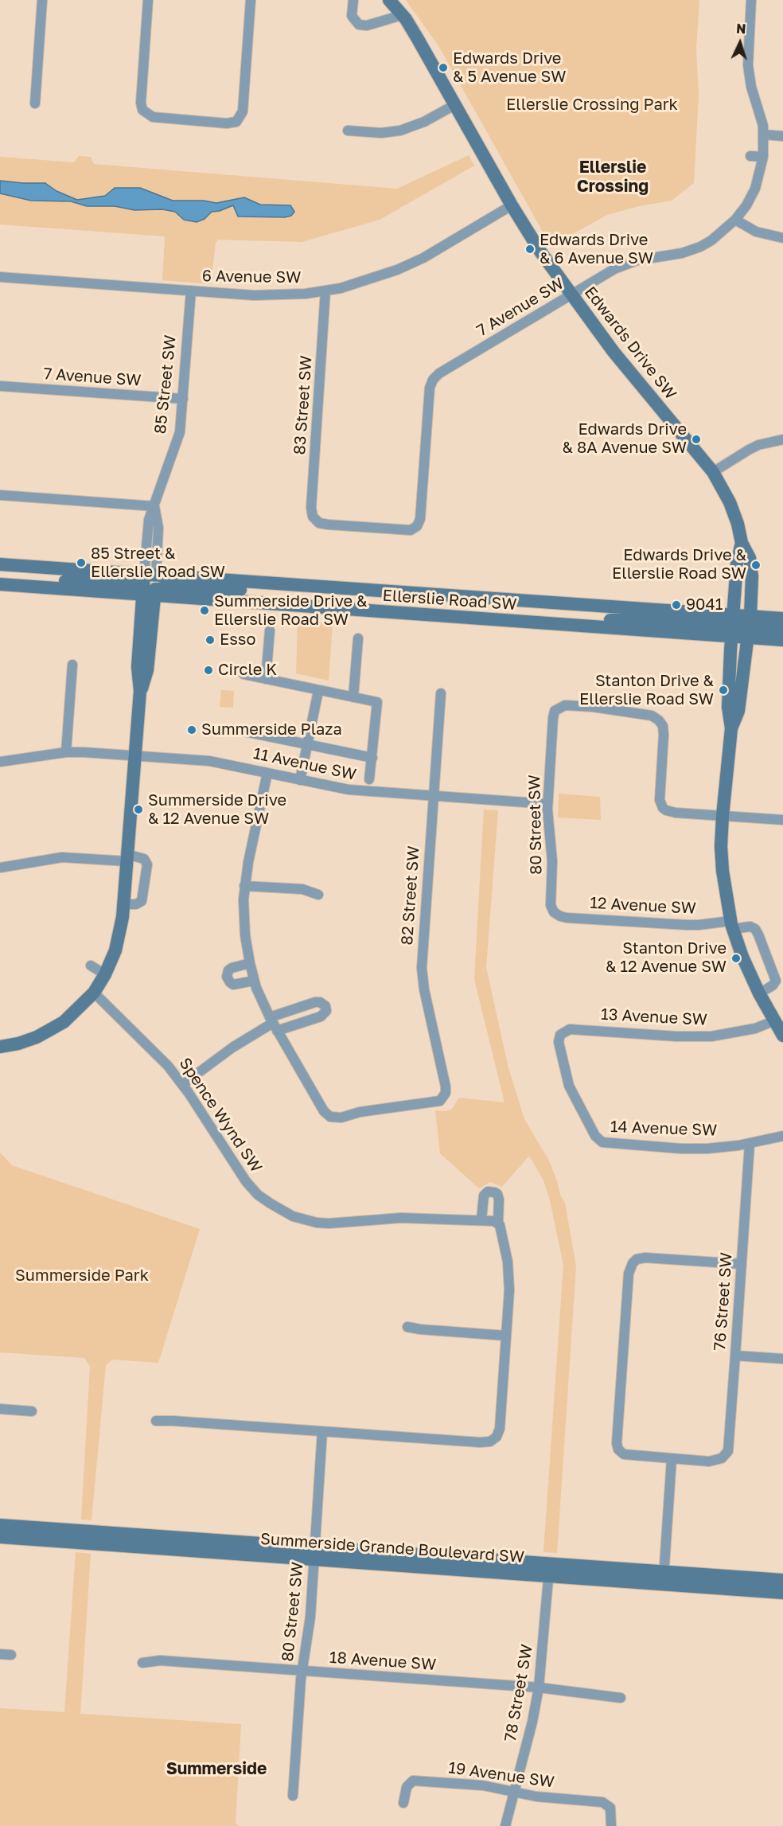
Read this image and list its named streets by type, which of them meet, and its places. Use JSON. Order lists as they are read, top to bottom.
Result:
{
  "streets": {
    "street": [
      "6 Avenue SW",
      "7 Avenue SW",
      "Edwards Drive SW",
      "85 Street SW",
      "83 Street SW",
      "Ellerslie Road SW",
      "11 Avenue SW",
      "80 Street SW",
      "82 Street SW",
      "12 Avenue SW",
      "13 Avenue SW",
      "Spence Wynd SW",
      "14 Avenue SW",
      "76 Street SW",
      "Summerside Grande Boulevard SW",
      "18 Avenue SW",
      "78 Street SW",
      "19 Avenue SW"
    ]
  },
  "crossings": [
    ["6 Avenue SW", "Edwards Drive SW"],
    ["6 Avenue SW", "85 Street SW"],
    ["6 Avenue SW", "83 Street SW"],
    ["7 Avenue SW", "Edwards Drive SW"],
    ["7 Avenue SW", "85 Street SW"],
    ["7 Avenue SW", "83 Street SW"],
    ["Edwards Drive SW", "Ellerslie Road SW"],
    ["85 Street SW", "Ellerslie Road SW"],
    ["11 Avenue SW", "80 Street SW"],
    ["11 Avenue SW", "82 Street SW"],
    ["80 Street SW", "12 Avenue SW"],
    ["80 Street SW", "Summerside Grande Boulevard SW"],
    ["80 Street SW", "18 Avenue SW"],
    ["13 Avenue SW", "14 Avenue SW"],
    ["14 Avenue SW", "76 Street SW"],
    ["Summerside Grande Boulevard SW", "78 Street SW"],
    ["18 Avenue SW", "78 Street SW"],
    ["78 Street SW", "19 Avenue SW"]
  ],
  "districts": ["Ellerslie Crossing", "Summerside"],
  "parks": ["Ellerslie Crossing Park", "Summerside Park"],
  "places": [
    "Edwards Drive & 5 Avenue SW",
    "Edwards Drive & 6 Avenue SW",
    "Edwards Drive & 8A Avenue SW",
    "85 Street & Ellerslie Road SW",
    "Edwards Drive & Ellerslie Road SW",
    "9041",
    "Summerside Drive & Ellerslie Road SW",
    "Esso",
    "Circle K",
    "Stanton Drive & Ellerslie Road SW",
    "Summerside Plaza",
    "Summerside Drive & 12 Avenue SW",
    "Stanton Drive & 12 Avenue SW"
  ],
  "north": "top"
}
